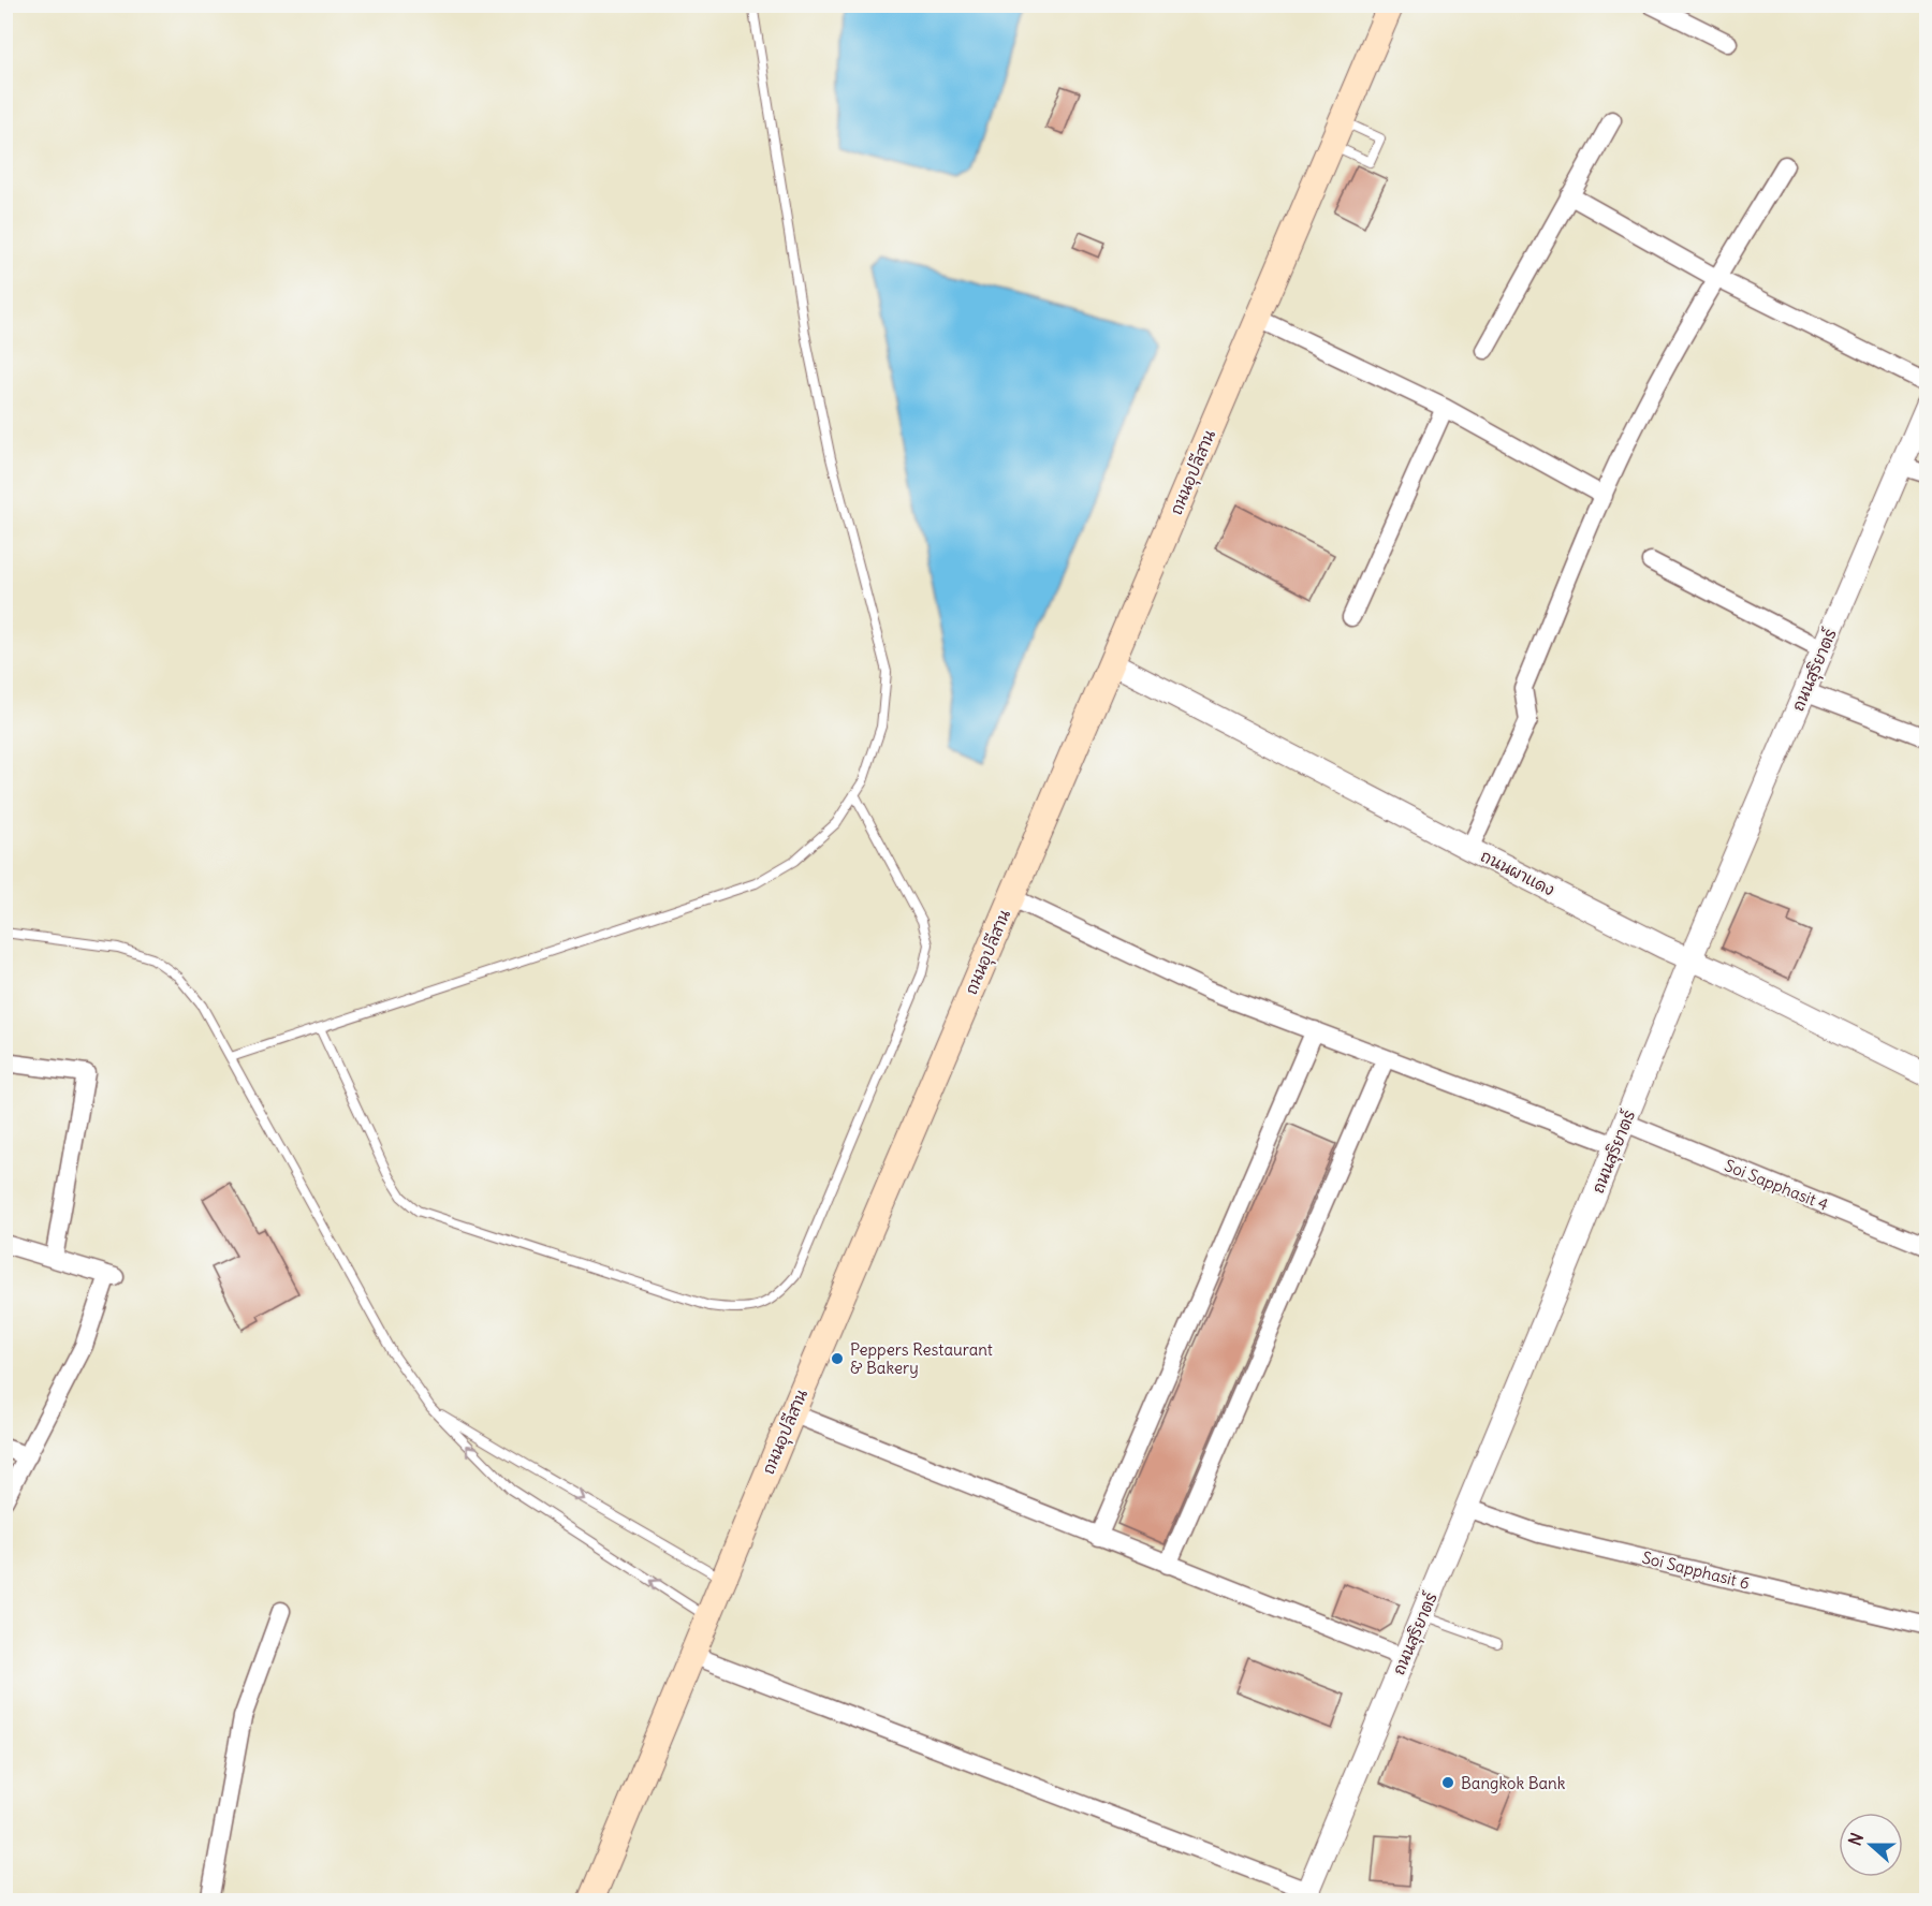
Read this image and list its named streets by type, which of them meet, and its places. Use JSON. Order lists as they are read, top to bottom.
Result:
{
  "streets": {
    "main road": ["ถนนอุปลีสาน"],
    "street": [
      "ถนนสุริยาตร์",
      "ถนนผาแดง",
      "Soi Sapphasit 4",
      "Soi Sapphasit 6"
    ]
  },
  "crossings": [
    ["ถนนอุปลีสาน", "ถนนผาแดง"],
    ["ถนนสุริยาตร์", "ถนนผาแดง"],
    ["ถนนสุริยาตร์", "Soi Sapphasit 4"],
    ["ถนนสุริยาตร์", "Soi Sapphasit 6"]
  ],
  "places": ["Peppers Restaurant & Bakery", "Bangkok Bank"],
  "north": "left"
}
